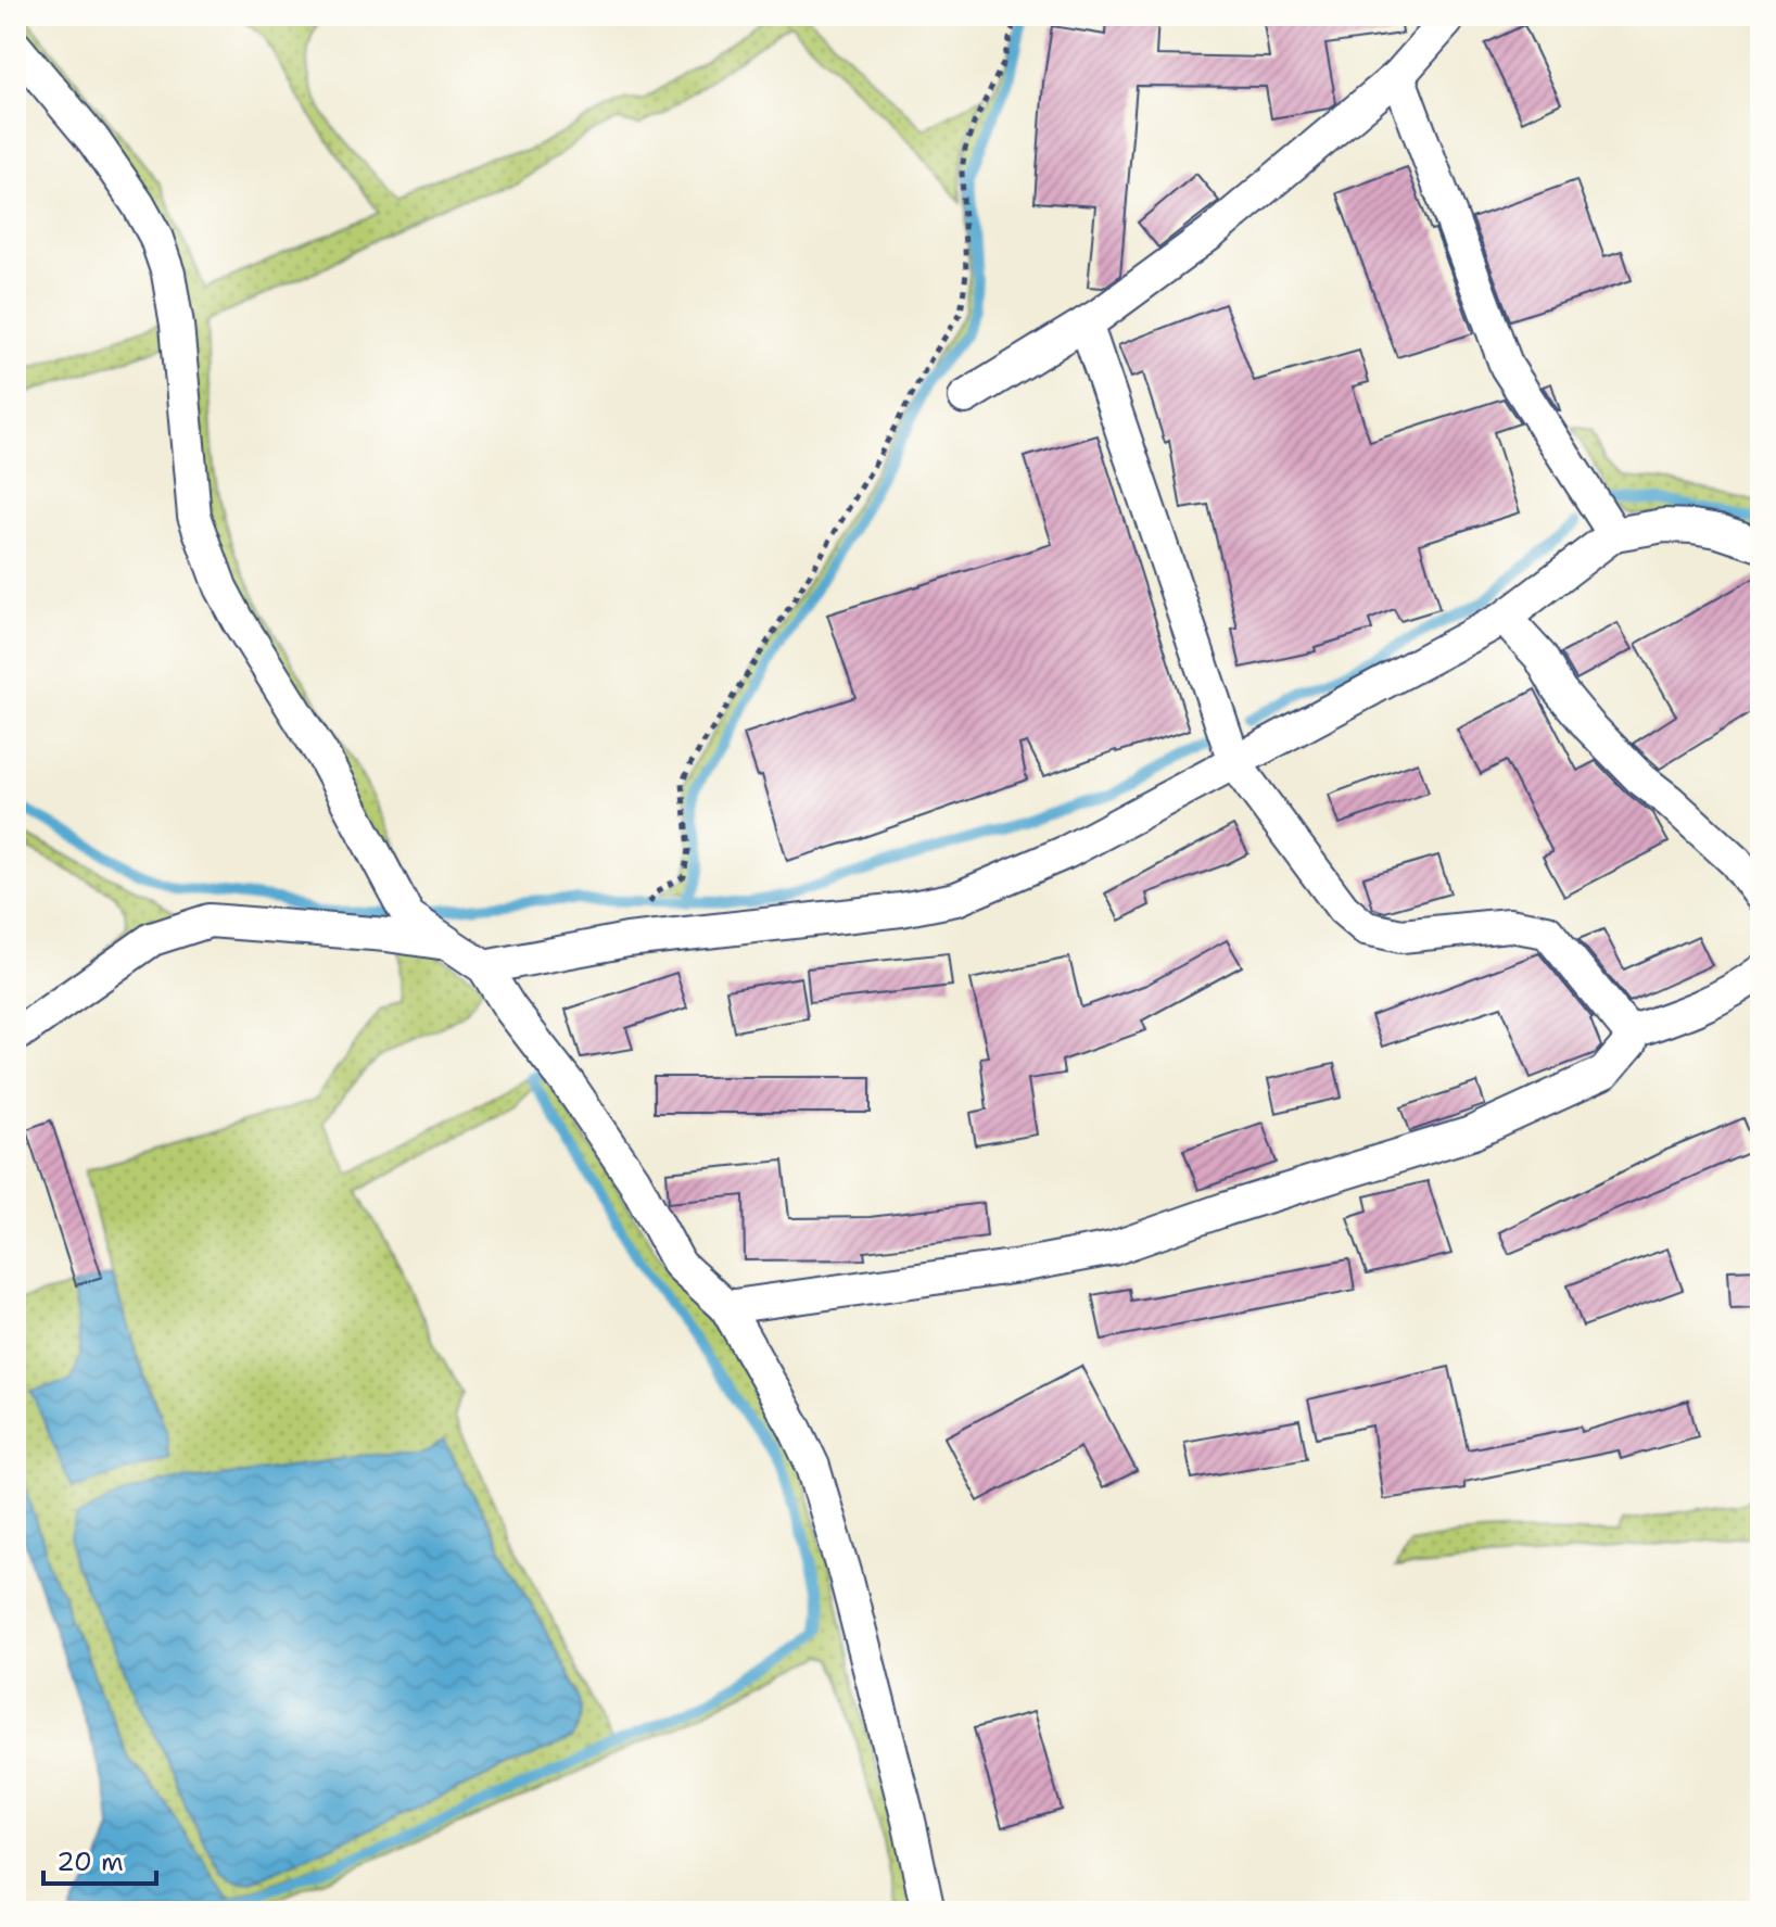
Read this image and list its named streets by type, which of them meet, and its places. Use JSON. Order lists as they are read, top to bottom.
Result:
{
  "scale_bar": "20 m"
}
